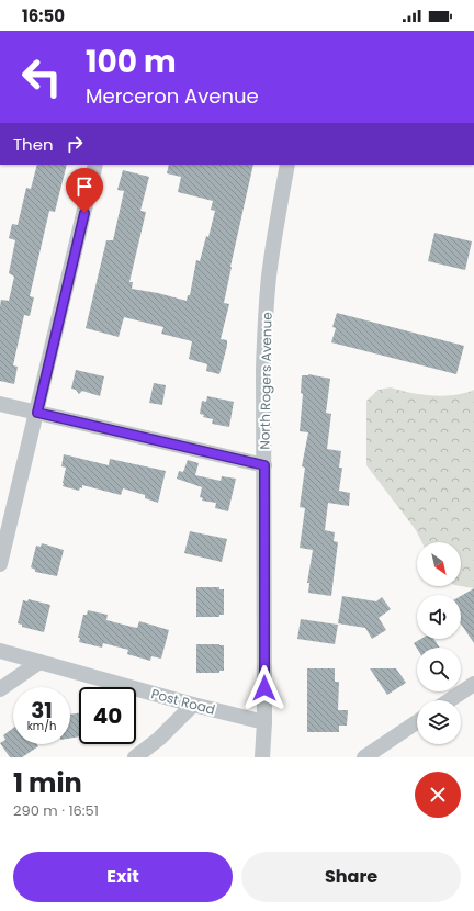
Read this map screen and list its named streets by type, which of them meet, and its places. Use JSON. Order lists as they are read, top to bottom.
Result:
{
  "streets": {
    "street": ["North Rogers Avenue", "Post Road"]
  },
  "crossings": [
    ["North Rogers Avenue", "Post Road"]
  ],
  "north": "bottom right",
  "page": {
    "status": "16:50",
    "turn": ["100 m", "Merceron Avenue"],
    "then": "Then",
    "speed": "31 km/h",
    "limit": "40",
    "heading": ["1 min", "290 m · 16:51"],
    "buttons": ["Exit", "Share"]
  }
}
